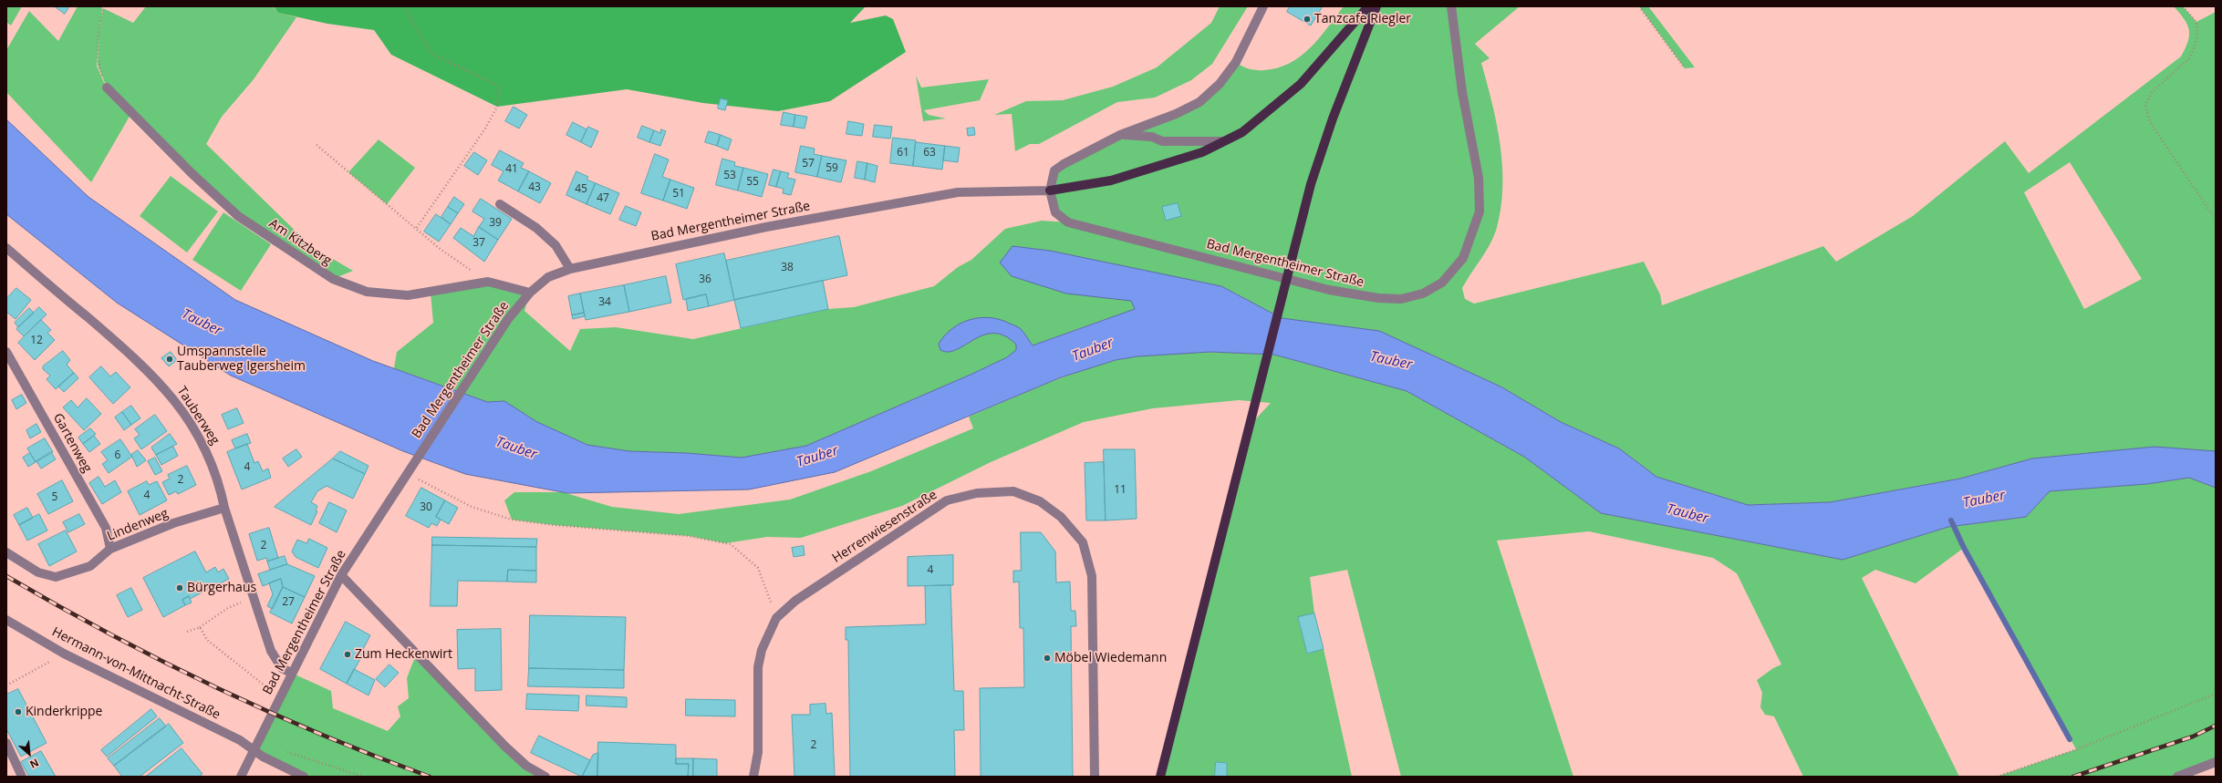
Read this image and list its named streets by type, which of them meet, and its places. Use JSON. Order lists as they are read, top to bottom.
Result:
{
  "streets": {
    "street": [
      "Bad Mergentheimer Straße",
      "Am Kitzberg",
      "Tauberweg",
      "Gartenweg",
      "Lindenweg",
      "Herrenwiesenstraße",
      "Hermann-von-Mittnacht-Straße"
    ]
  },
  "crossings": [
    ["Bad Mergentheimer Straße", "Am Kitzberg"],
    ["Bad Mergentheimer Straße", "Tauberweg"],
    ["Bad Mergentheimer Straße", "Hermann-von-Mittnacht-Straße"],
    ["Tauberweg", "Lindenweg"],
    ["Gartenweg", "Lindenweg"]
  ],
  "water": ["Tauber"],
  "places": [
    "Tanzcafe Riegler",
    "Umspannstelle Tauberweg Igersheim",
    "Bürgerhaus",
    "Zum Heckenwirt",
    "Möbel Wiedemann",
    "Kinderkrippe"
  ],
  "house_numbers": [
    "61",
    "63",
    "57",
    "59",
    "41",
    "53",
    "55",
    "43",
    "45",
    "51",
    "47",
    "39",
    "37",
    "38",
    "36",
    "34",
    "12",
    "6",
    "4",
    "2",
    "11",
    "4",
    "5",
    "30",
    "2",
    "4",
    "27",
    "2"
  ],
  "north": "bottom right"
}
